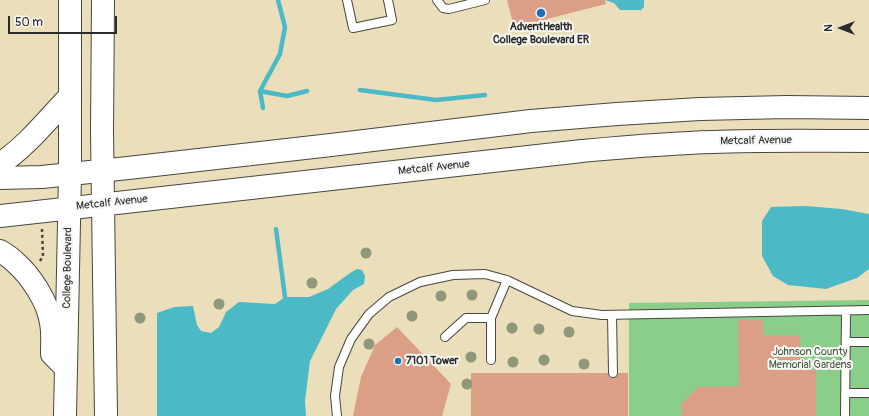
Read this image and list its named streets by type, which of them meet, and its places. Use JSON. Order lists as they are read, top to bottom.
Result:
{
  "streets": {
    "main road": ["Metcalf Avenue", "College Boulevard"]
  },
  "crossings": [
    ["Metcalf Avenue", "College Boulevard"]
  ],
  "parks": ["Johnson County Memorial Gardens"],
  "places": ["AdventHealth College Boulevard ER", "7101 Tower"],
  "scale_bar": "50 m",
  "north": "left"
}
